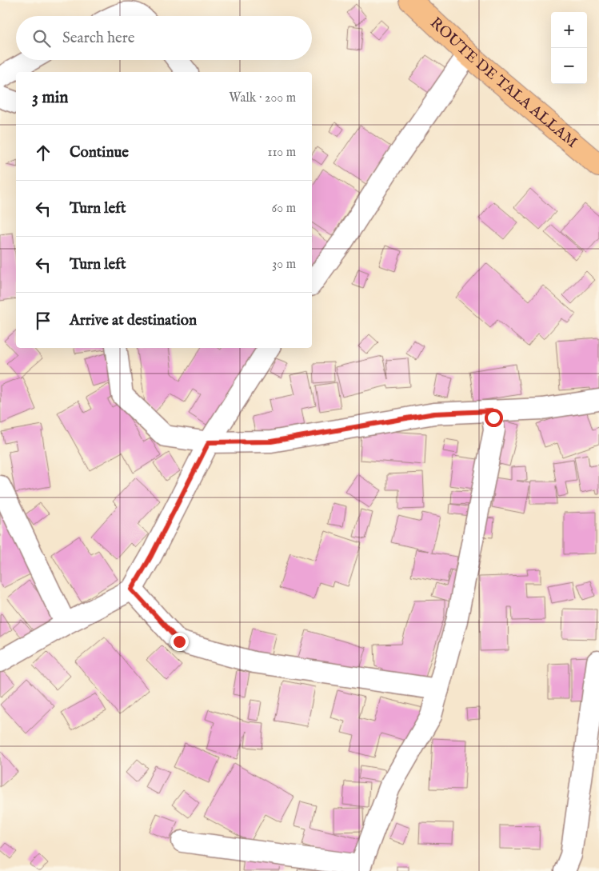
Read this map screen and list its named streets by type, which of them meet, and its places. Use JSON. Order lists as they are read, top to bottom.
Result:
{
  "streets": {
    "main road": ["ROUTE DE TALA ALLAM"]
  },
  "page": {
    "map_buttons": ["+", "−"],
    "search": "Search here",
    "heading": ["3 min", "Walk · 200 m"],
    "list": [
      ["Continue", "110 m"],
      ["Turn left", "60 m"],
      ["Turn left", "30 m"],
      "Arrive at destination"
    ]
  }
}
